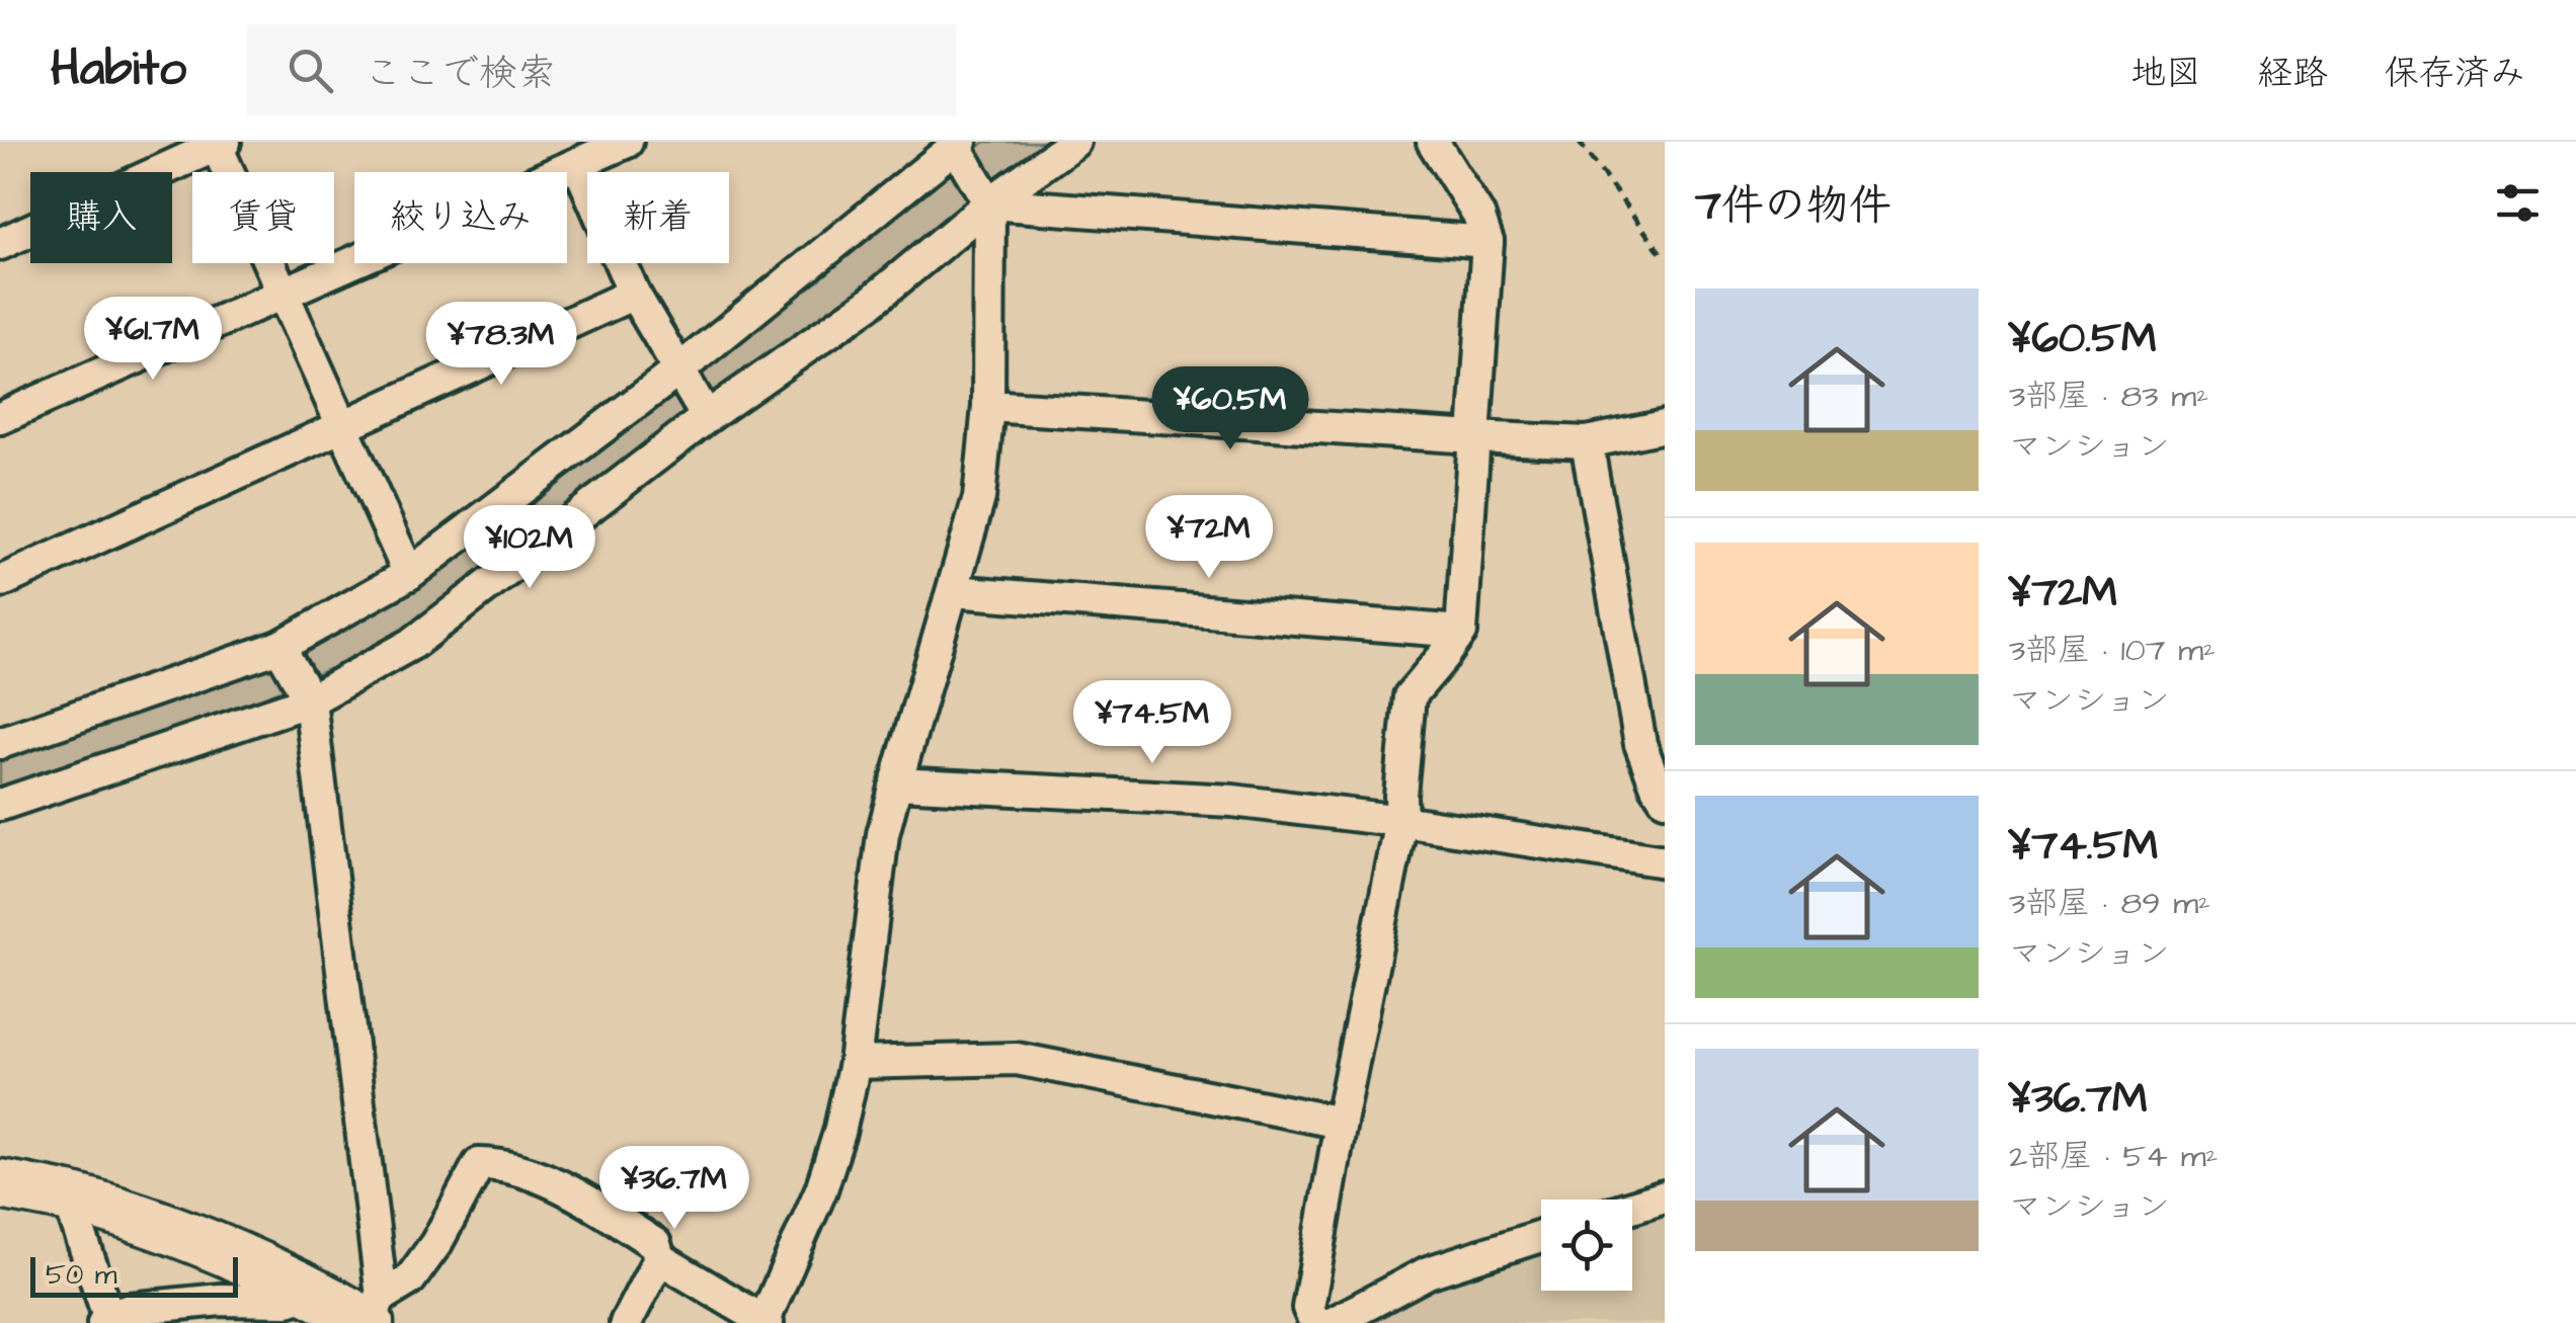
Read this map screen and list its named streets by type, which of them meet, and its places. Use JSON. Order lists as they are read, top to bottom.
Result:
{
  "scale_bar": "50 m",
  "page": {
    "header": "Habito",
    "search": "ここで検索",
    "nav": ["地図", "経路", "保存済み"],
    "heading": "7件の物件",
    "chip": [
      "購入",
      "賃貸",
      "絞り込み",
      "新着"
    ],
    "list": [
      {
        "name": "¥60.5M",
        "note": "3部屋 · 83 m² · マンション"
      },
      {
        "name": "¥72M",
        "note": "3部屋 · 107 m² · マンション"
      },
      {
        "name": "¥74.5M",
        "note": "3部屋 · 89 m² · マンション"
      },
      {
        "name": "¥36.7M",
        "note": "2部屋 · 54 m² · マンション"
      }
    ],
    "price": [
      "¥61.7M",
      "¥78.3M",
      "¥60.5M",
      "¥72M",
      "¥102M",
      "¥74.5M",
      "¥36.7M"
    ],
    "scale": "50 m"
  }
}
